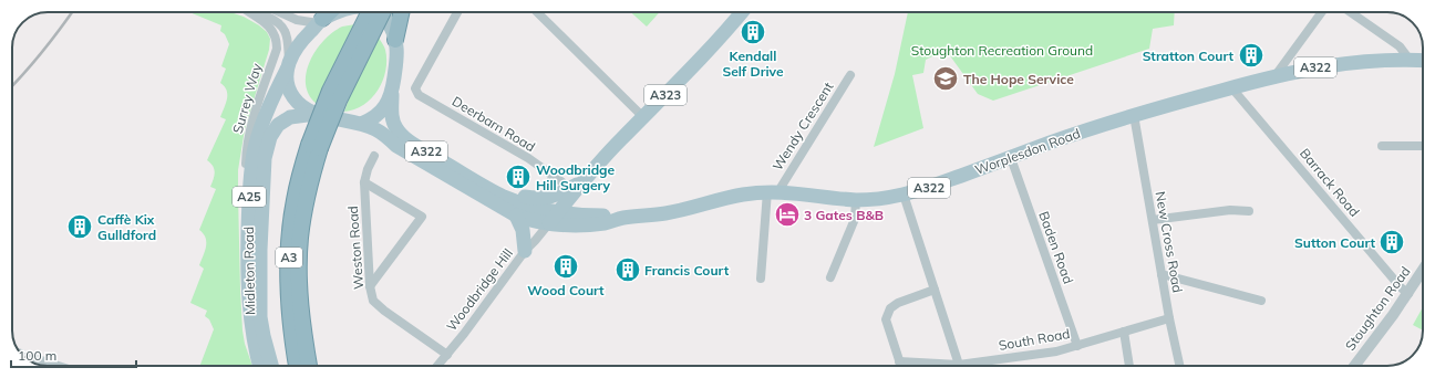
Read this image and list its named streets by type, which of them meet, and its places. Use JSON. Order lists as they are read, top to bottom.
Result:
{
  "streets": {
    "highway": ["A3"],
    "main road": [
      "A322",
      "A323",
      "Worplesdon Road",
      "A25",
      "Midleton Road"
    ],
    "street": [
      "Surrey Way",
      "Deerbarn Road",
      "Wendy Crescent",
      "Barrack Road",
      "New Cross Road",
      "Weston Road",
      "Baden Road",
      "Woodbridge Hill",
      "Stoughton Road",
      "South Road"
    ]
  },
  "crossings": [
    ["Surrey Way", "Midleton Road"],
    ["Wendy Crescent", "Worplesdon Road"],
    ["Worplesdon Road", "Barrack Road"],
    ["Worplesdon Road", "New Cross Road"],
    ["Worplesdon Road", "Baden Road"],
    ["Worplesdon Road", "Woodbridge Hill"],
    ["Barrack Road", "Stoughton Road"],
    ["New Cross Road", "South Road"],
    ["Weston Road", "Woodbridge Hill"],
    ["Baden Road", "South Road"]
  ],
  "parks": ["Stoughton Recreation Ground"],
  "places": {
    "building": [
      "Kendall Self Drive",
      "Stratton Court",
      "Woodbridge Hill Surgery",
      "Caffè Kix Gulldford",
      "Sutton Court",
      "Wood Court",
      "Francis Court"
    ],
    "school or university": ["The Hope Service"],
    "hotel": ["3 Gates B&B"]
  },
  "scale_bar": "100 m"
}
